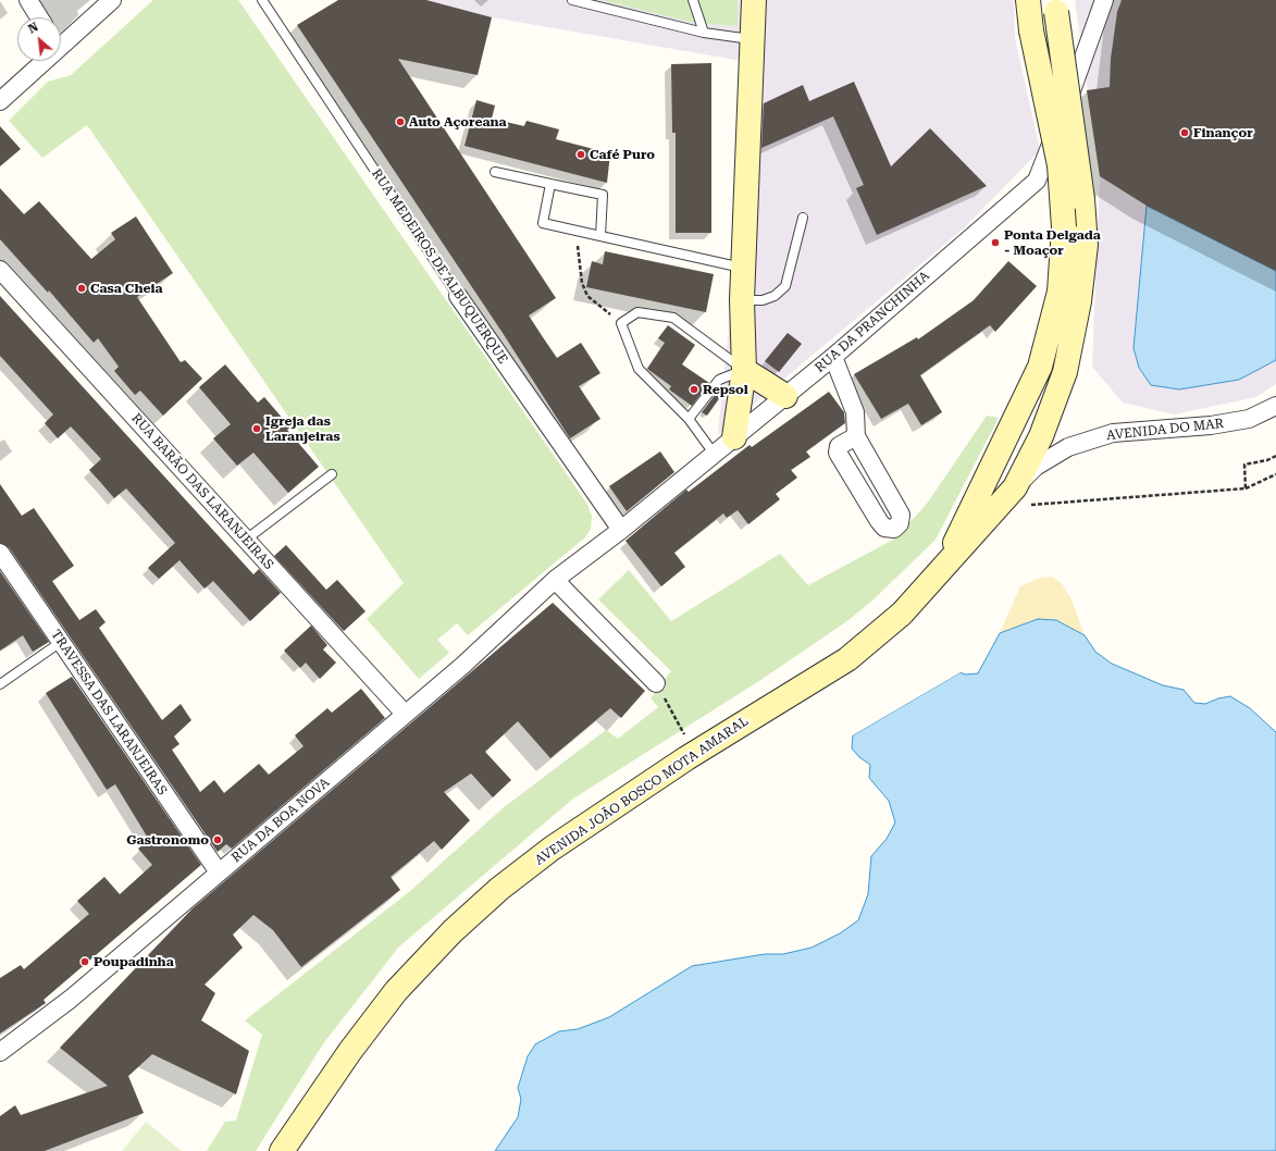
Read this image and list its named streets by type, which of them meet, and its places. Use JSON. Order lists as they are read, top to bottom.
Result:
{
  "streets": {
    "main road": ["AVENIDA JOÃO BOSCO MOTA AMARAL"],
    "street": [
      "RUA MEDEIROS DE ALBUQUERQUE",
      "RUA DA PRANCHINHA",
      "AVENIDA DO MAR",
      "RUA BARÃO DAS LARANJEIRAS",
      "TRAVESSA DAS LARANJEIRAS",
      "RUA DA BOA NOVA"
    ]
  },
  "crossings": [
    ["RUA MEDEIROS DE ALBUQUERQUE", "RUA DA PRANCHINHA"],
    ["RUA DA PRANCHINHA", "RUA DA BOA NOVA"],
    ["AVENIDA DO MAR", "AVENIDA JOÃO BOSCO MOTA AMARAL"],
    ["RUA BARÃO DAS LARANJEIRAS", "RUA DA BOA NOVA"],
    ["TRAVESSA DAS LARANJEIRAS", "RUA DA BOA NOVA"]
  ],
  "places": [
    "Auto Açoreana",
    "Finançor",
    "Café Puro",
    "Ponta Delgada - Moaçor",
    "Casa Cheia",
    "Repsol",
    "Igreja das Laranjeiras",
    "Gastronomo",
    "Poupadinha"
  ],
  "north": "top left"
}
